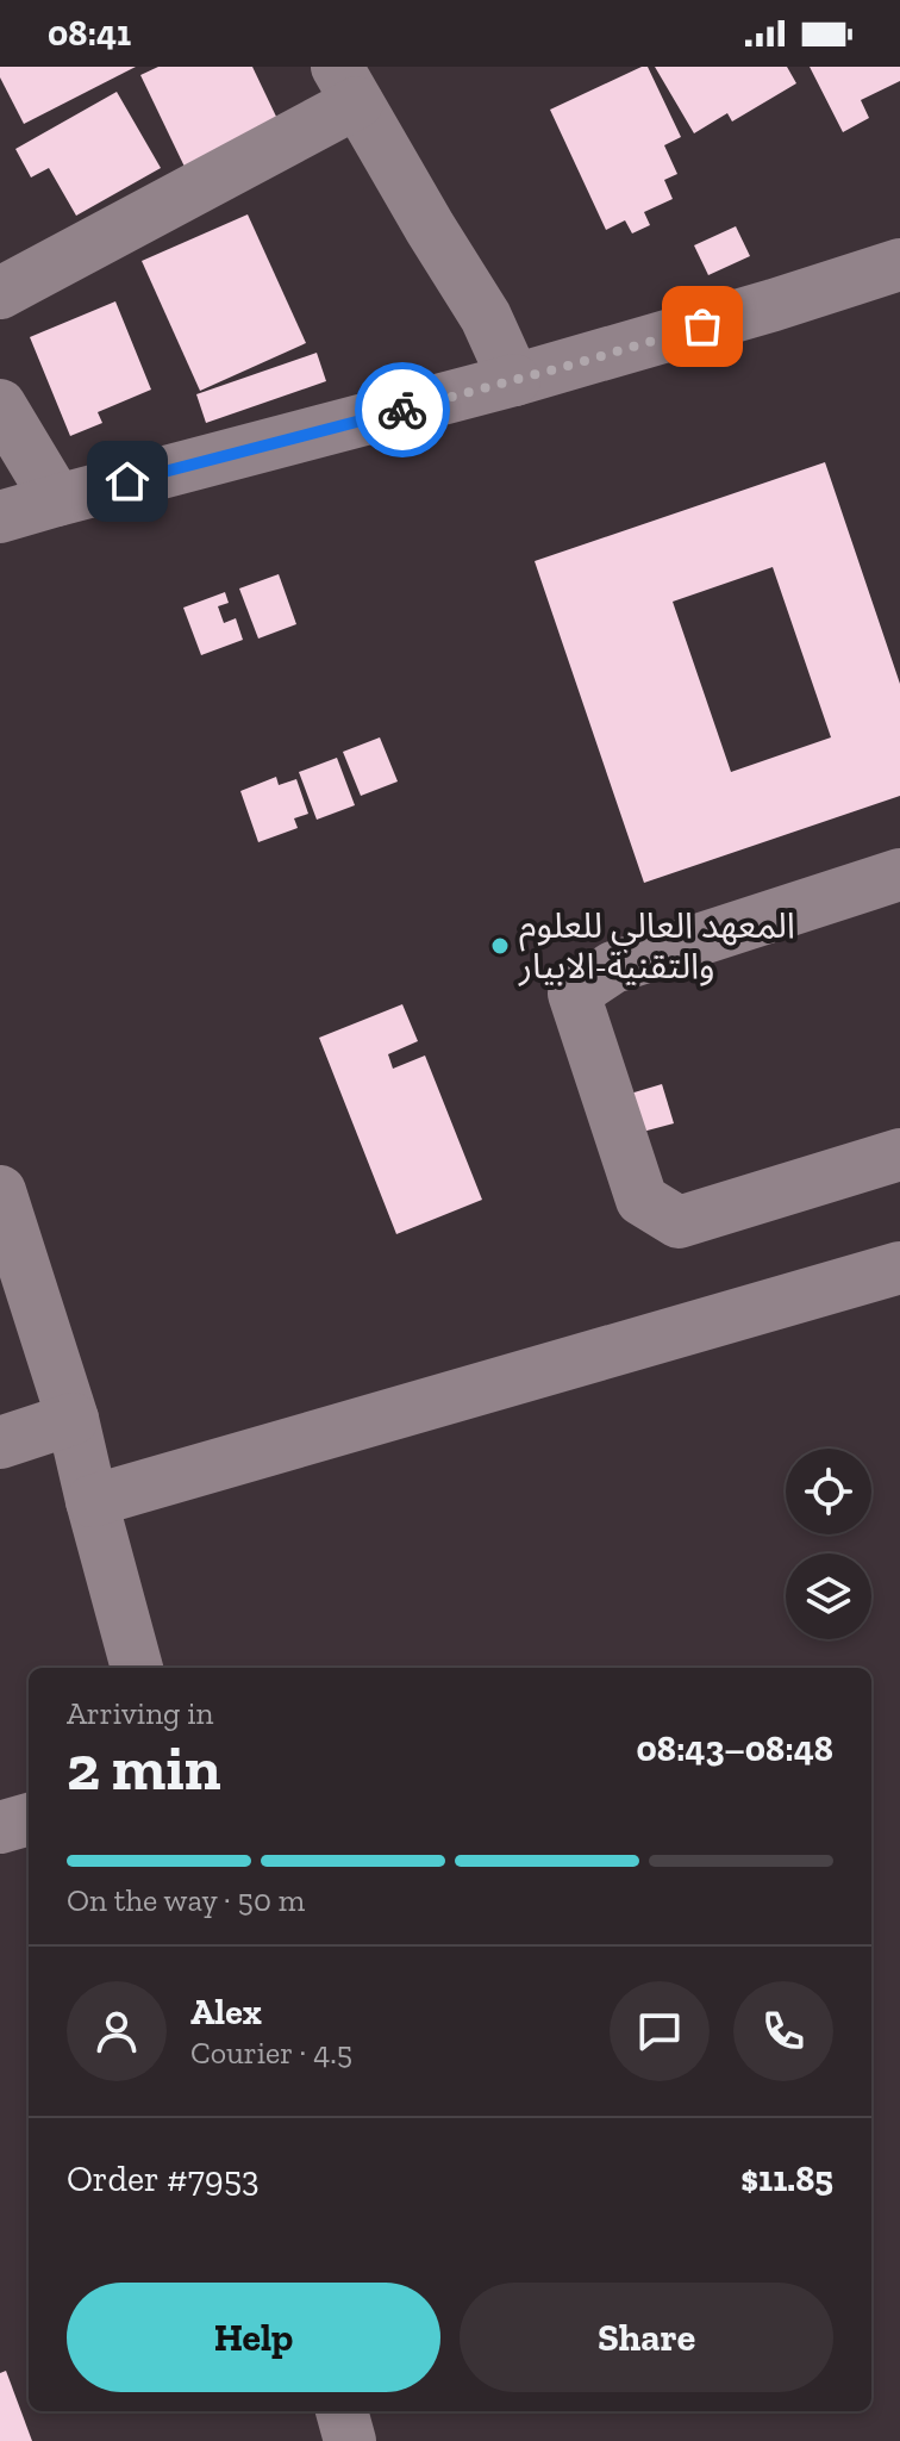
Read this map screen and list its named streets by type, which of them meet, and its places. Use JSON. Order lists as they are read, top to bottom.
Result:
{
  "places": ["المعهد العالي للعلوم والتقنية-الابيار"],
  "page": {
    "status": "08:41",
    "heading": ["2 min", "Arriving in", "08:43–08:48"],
    "panel": [
      "Alex",
      "Courier · 4.5",
      "Order #7953",
      "$11.85"
    ],
    "bar": "On the way · 50 m",
    "buttons": ["Help", "Share"]
  }
}
